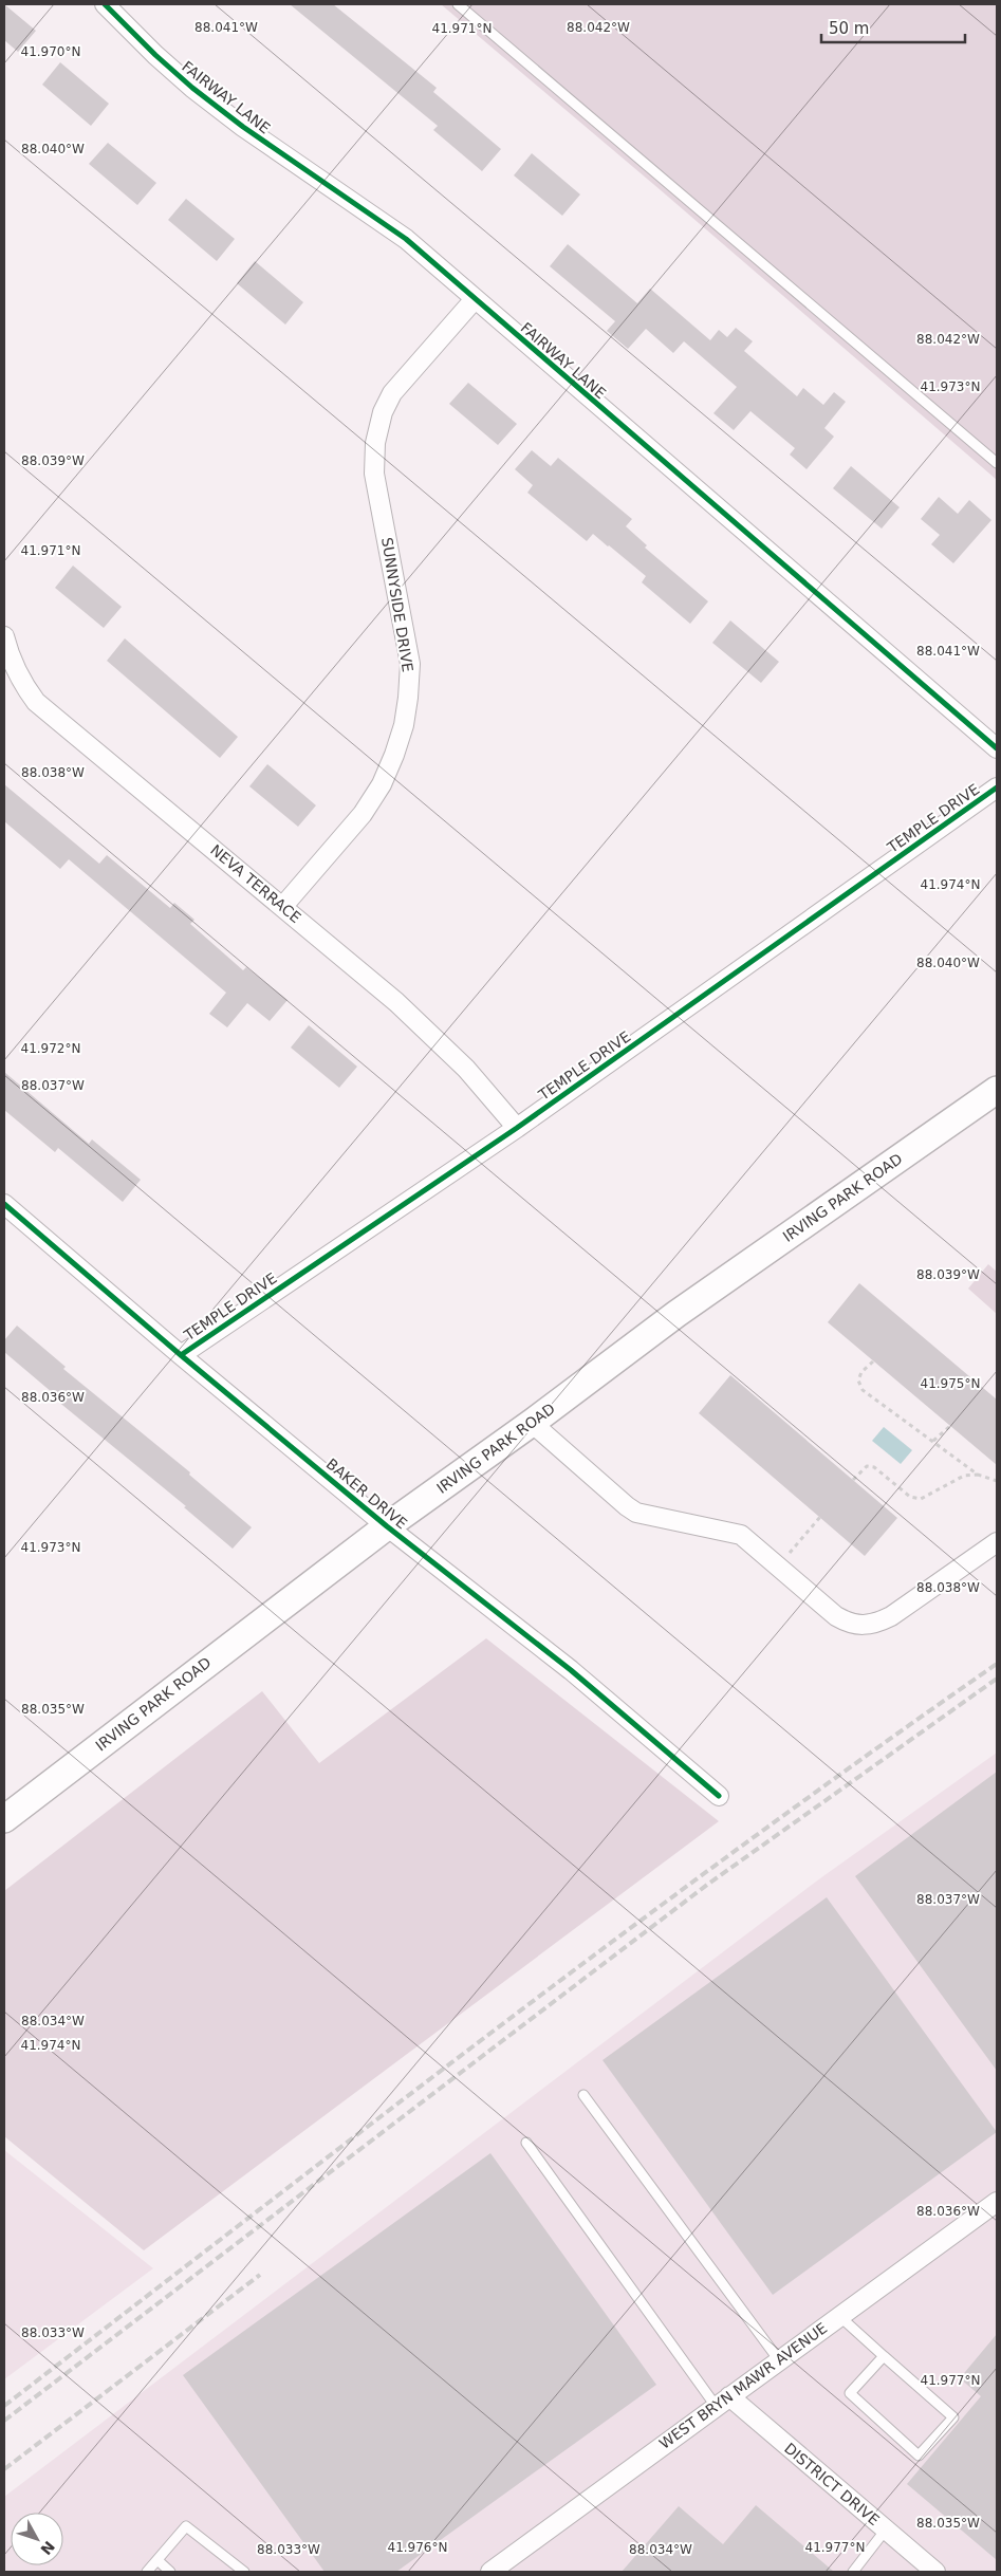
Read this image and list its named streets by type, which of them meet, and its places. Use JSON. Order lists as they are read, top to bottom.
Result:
{
  "streets": {
    "main road": ["IRVING PARK ROAD"],
    "street": [
      "FAIRWAY LANE",
      "SUNNYSIDE DRIVE",
      "TEMPLE DRIVE",
      "NEVA TERRACE",
      "BAKER DRIVE",
      "WEST BRYN MAWR AVENUE",
      "DISTRICT DRIVE"
    ]
  },
  "crossings": [
    ["FAIRWAY LANE", "SUNNYSIDE DRIVE"],
    ["SUNNYSIDE DRIVE", "NEVA TERRACE"],
    ["TEMPLE DRIVE", "NEVA TERRACE"],
    ["TEMPLE DRIVE", "BAKER DRIVE"],
    ["IRVING PARK ROAD", "BAKER DRIVE"],
    ["WEST BRYN MAWR AVENUE", "DISTRICT DRIVE"]
  ],
  "scale_bar": "50 m",
  "north": "bottom right",
  "coordinates": [
    "88.041°W",
    "88.042°W",
    "41.971°N",
    "41.970°N",
    "88.040°W",
    "41.973°N",
    "88.039°W",
    "88.038°W",
    "41.974°N",
    "41.972°N",
    "88.037°W",
    "41.975°N",
    "88.036°W",
    "88.035°W",
    "88.034°W",
    "88.033°W",
    "41.977°N",
    "41.976°N"
  ]
}
